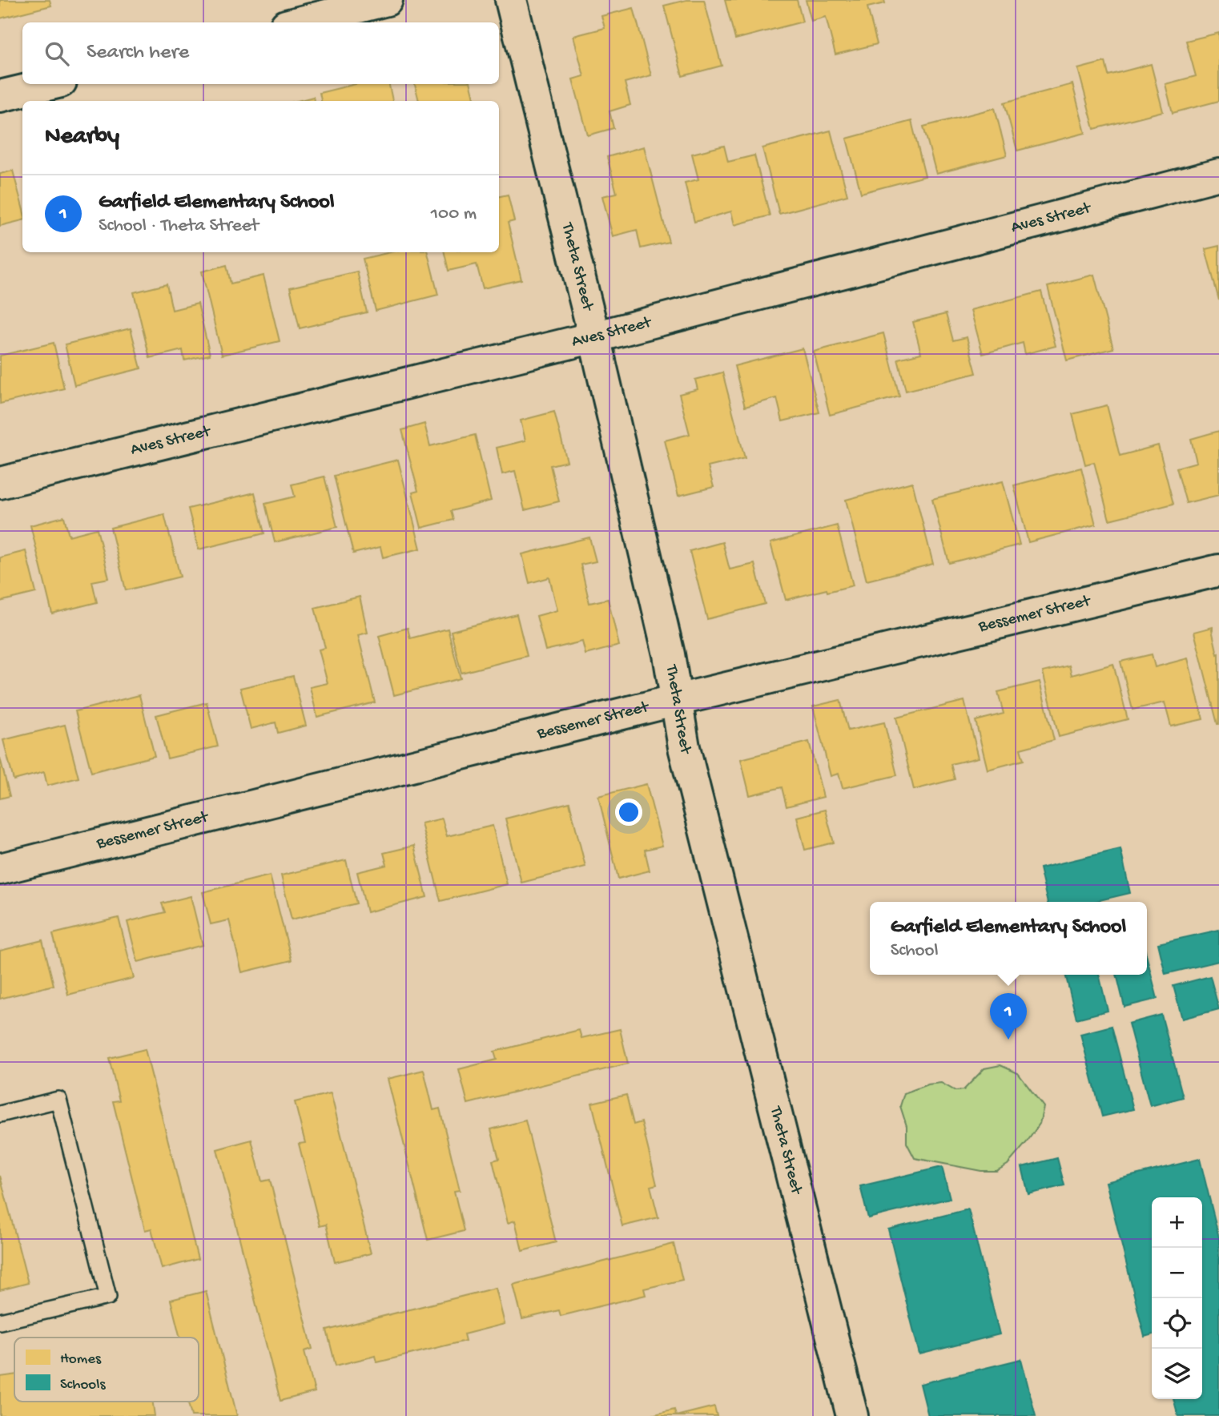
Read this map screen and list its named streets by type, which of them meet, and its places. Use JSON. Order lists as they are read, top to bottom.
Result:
{
  "streets": {
    "street": ["Aves Street", "Theta Street", "Bessemer Street"]
  },
  "crossings": [
    ["Aves Street", "Theta Street"],
    ["Theta Street", "Bessemer Street"]
  ],
  "legend": ["Homes", "Schools"],
  "page": {
    "search": "Search here",
    "heading": "Nearby",
    "list": [
      {
        "mark": "1",
        "name": "Garfield Elementary School",
        "note": "School · Theta Street",
        "value": "100 m"
      }
    ],
    "popup": ["Garfield Elementary School", "School"],
    "pins": "1",
    "map_buttons": ["+", "−"]
  }
}
